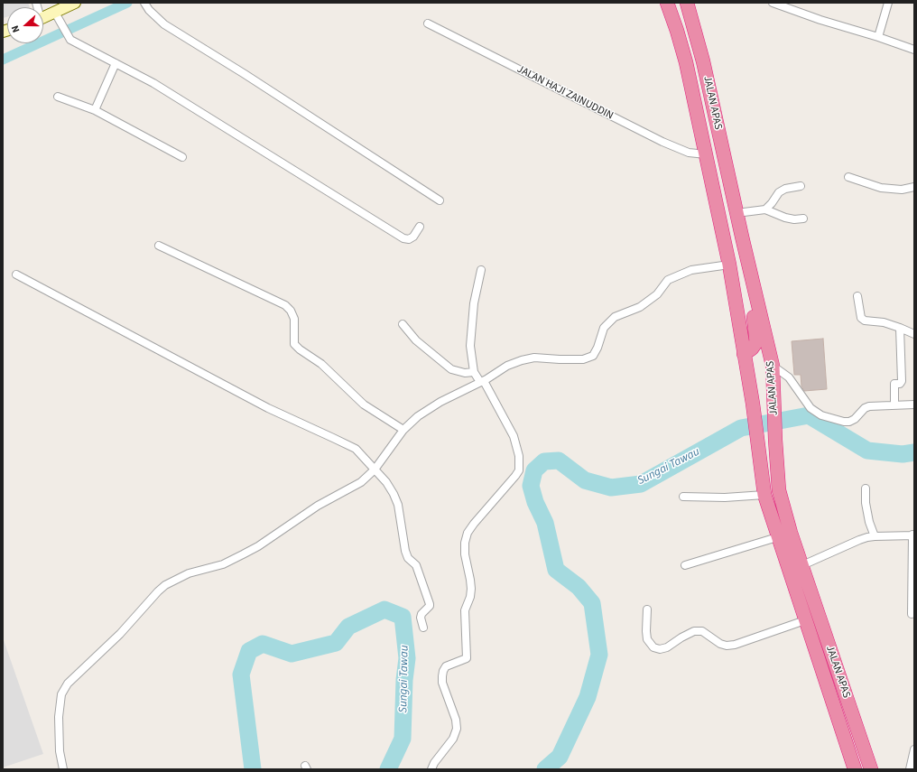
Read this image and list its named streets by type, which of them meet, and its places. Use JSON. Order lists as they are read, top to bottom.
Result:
{
  "streets": {
    "highway": ["JALAN APAS"],
    "street": ["JALAN HAJI ZAINUDDIN"]
  },
  "crossings": [
    ["JALAN HAJI ZAINUDDIN", "JALAN APAS"]
  ],
  "water": ["Sungai Tawau"],
  "north": "left"
}
